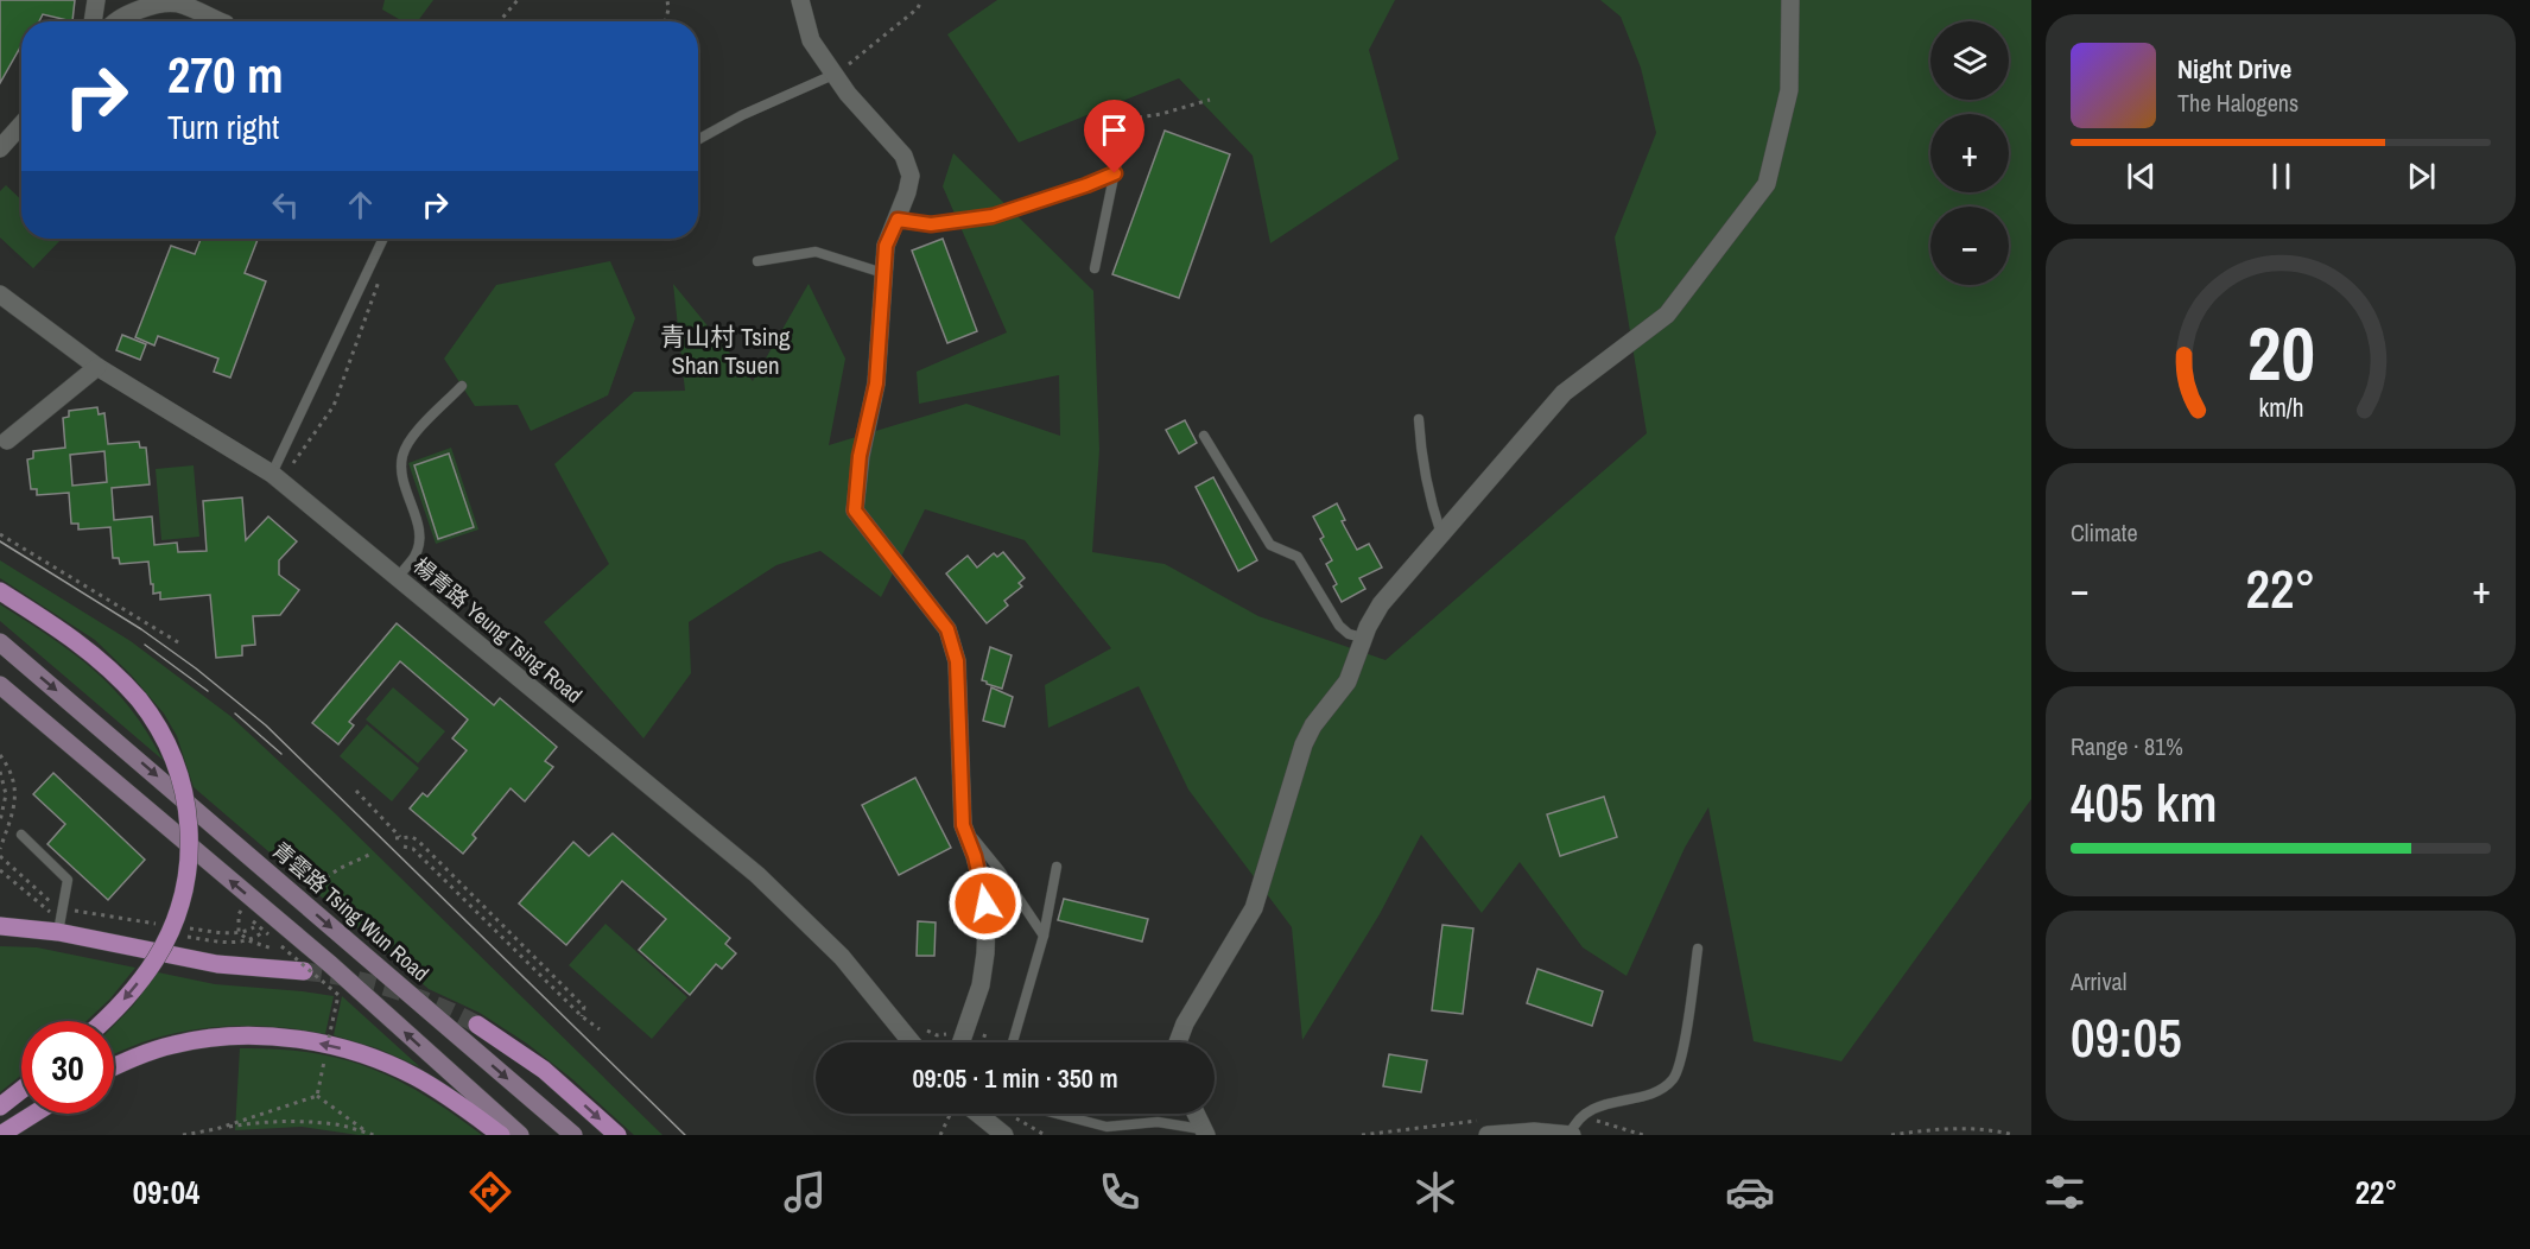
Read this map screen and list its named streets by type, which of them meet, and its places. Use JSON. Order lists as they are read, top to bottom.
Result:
{
  "streets": {
    "main road": ["青雲路 Tsing Wun Road"],
    "street": ["楊青路 Yeung Tsing Road"]
  },
  "districts": ["青山村 Tsing Shan Tsuen"],
  "page": {
    "map_buttons": ["+", "−"],
    "turn": ["270 m", "Turn right"],
    "song": ["Night Drive", "The Halogens"],
    "tile": [
      "Climate",
      ["Range · 81%", "405 km"],
      ["Arrival", "09:05"]
    ],
    "heat": ["−", "22°", "+"],
    "limit": "30",
    "trip": "09:05 · 1 min · 350 m",
    "tabs": ["09:04", "22°"],
    "gauge": ["20", "km/h"]
  }
}
